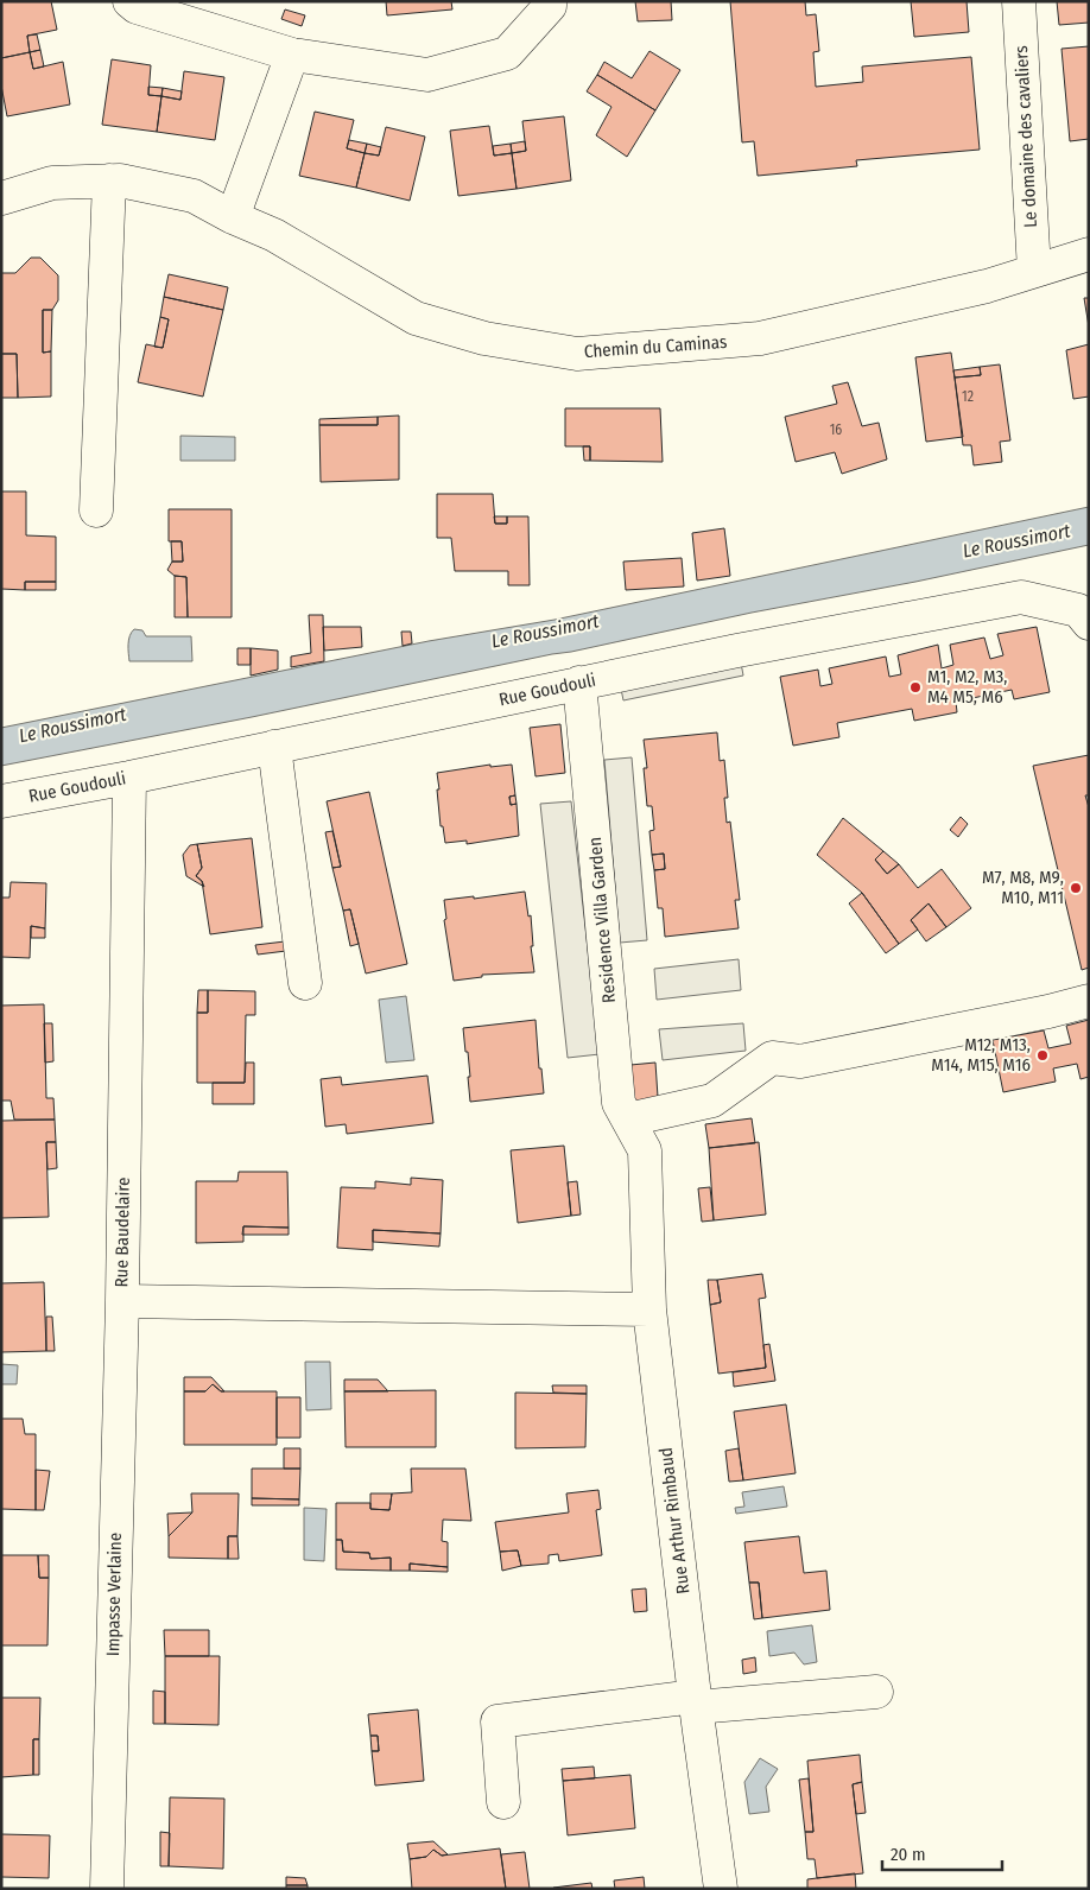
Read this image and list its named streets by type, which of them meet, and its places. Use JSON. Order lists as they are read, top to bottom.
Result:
{
  "streets": {
    "street": [
      "Le domaine des cavaliers",
      "Chemin du Caminas",
      "Rue Goudouli",
      "Residence Villa Garden",
      "Rue Baudelaire",
      "Rue Arthur Rimbaud",
      "Impasse Verlaine"
    ]
  },
  "crossings": [
    ["Le domaine des cavaliers", "Chemin du Caminas"],
    ["Rue Goudouli", "Residence Villa Garden"],
    ["Rue Goudouli", "Rue Baudelaire"],
    ["Residence Villa Garden", "Rue Arthur Rimbaud"],
    ["Rue Baudelaire", "Rue Arthur Rimbaud"],
    ["Rue Baudelaire", "Impasse Verlaine"]
  ],
  "water": ["Le Roussimort"],
  "places": ["M1, M2, M3, M4 M5, M6", "M7, M8, M9, M10, M11", "M12, M13, M14, M15, M16"],
  "house_numbers": ["12", "16"],
  "scale_bar": "20 m"
}
